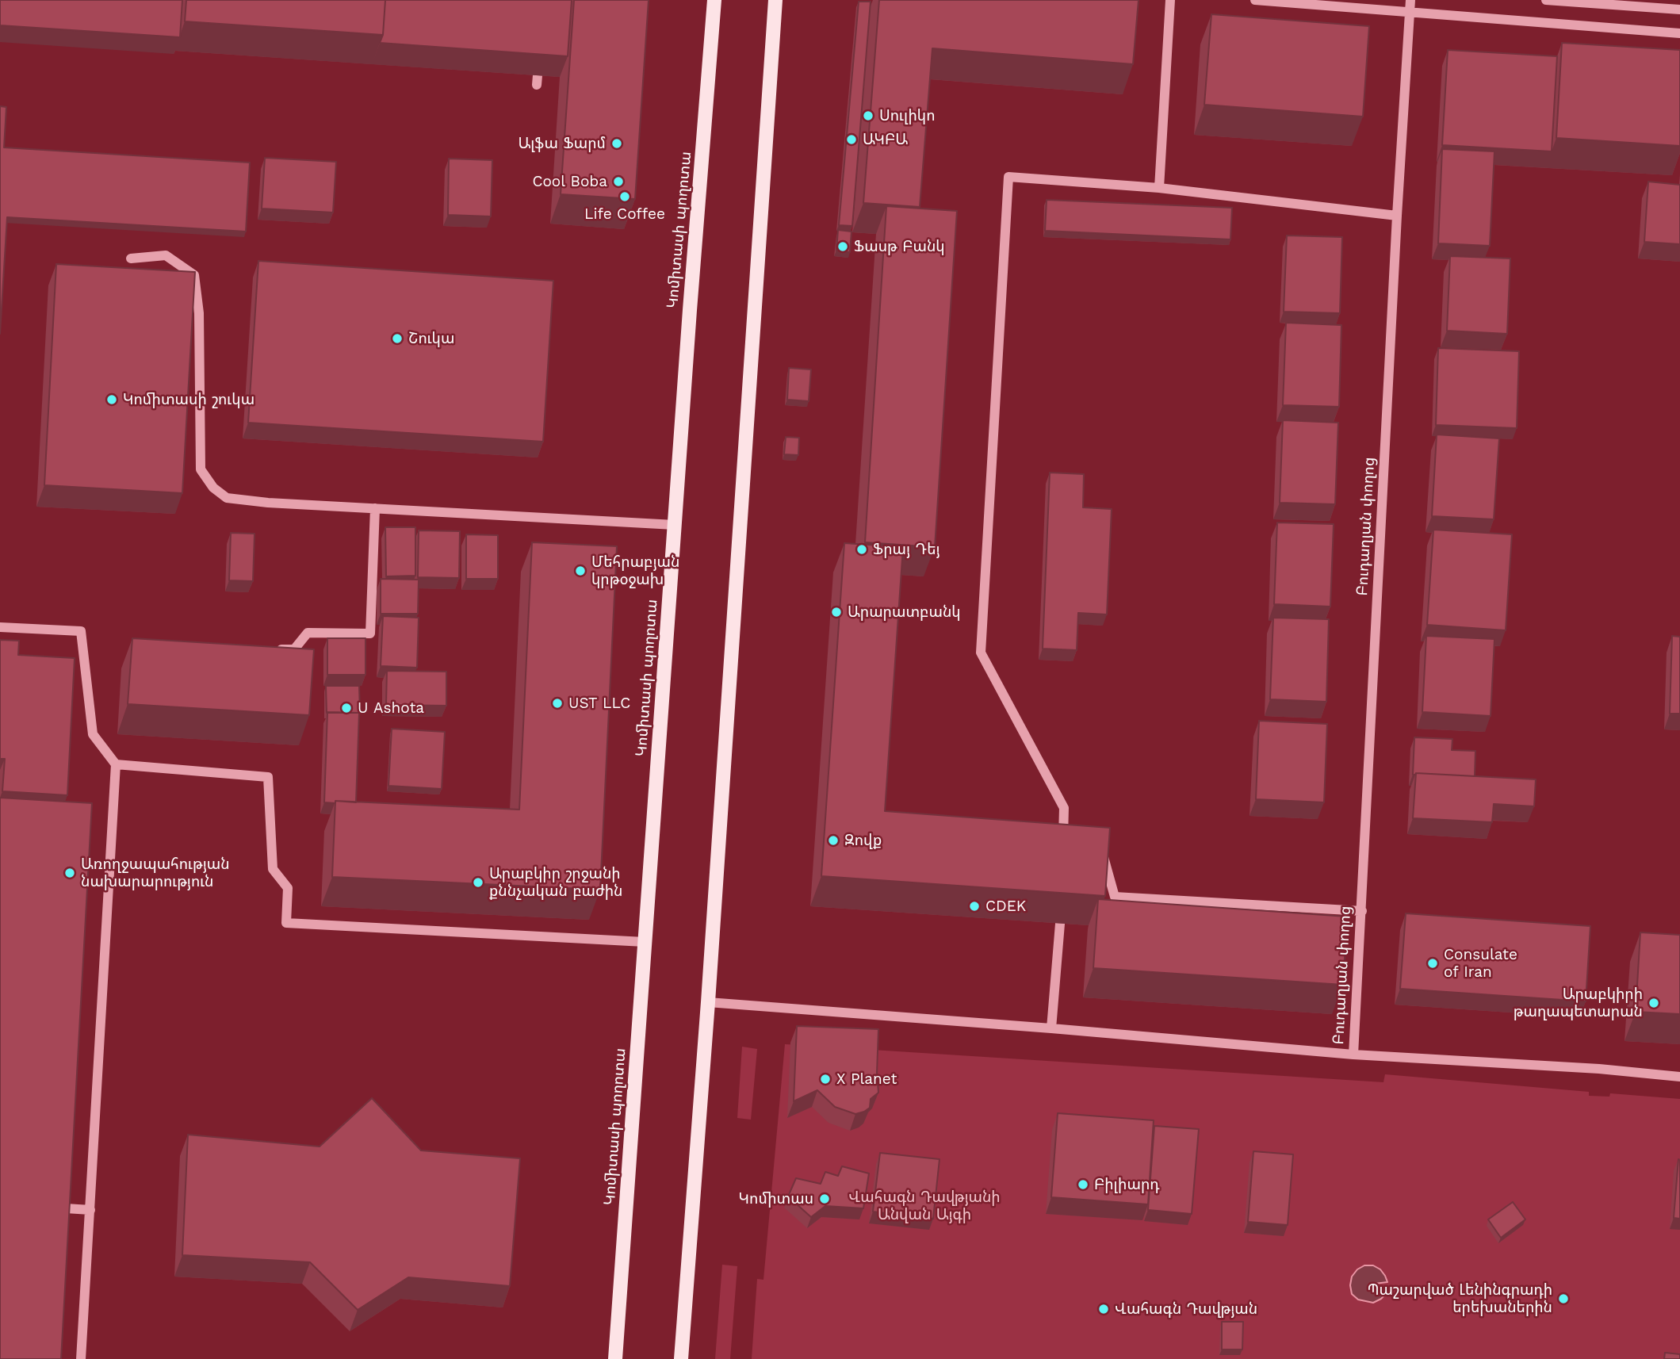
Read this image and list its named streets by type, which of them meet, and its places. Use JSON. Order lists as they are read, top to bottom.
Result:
{
  "streets": {
    "main road": ["Կոմիտասի պողոտա"],
    "street": ["Բուդաղյան փողոց"]
  },
  "parks": ["Վահագն Դավթյանի Անվան Այգի"],
  "places": [
    "Սուլիկո",
    "ԱԿԲԱ",
    "Ալֆա Ֆարմ",
    "Cool Boba",
    "Life Coffee",
    "Ֆասթ Բանկ",
    "Շուկա",
    "Կոմիտասի շուկա",
    "Ֆրայ Դեյ",
    "Մեհրաբյան կրթօջախ",
    "Արարատբանկ",
    "UST LLC",
    "U Ashota",
    "Զովք",
    "Առողջապահության նախարարություն",
    "Արաբկիր շրջանի քննչական բաժին",
    "CDEK",
    "Consulate of Iran",
    "Արաբկիրի թաղապետարան",
    "X Planet",
    "Բիլիարդ",
    "Կոմիտաս",
    "Պաշարված Լենինգրադի երեխաներին",
    "Վահագն Դավթյան"
  ]
}
